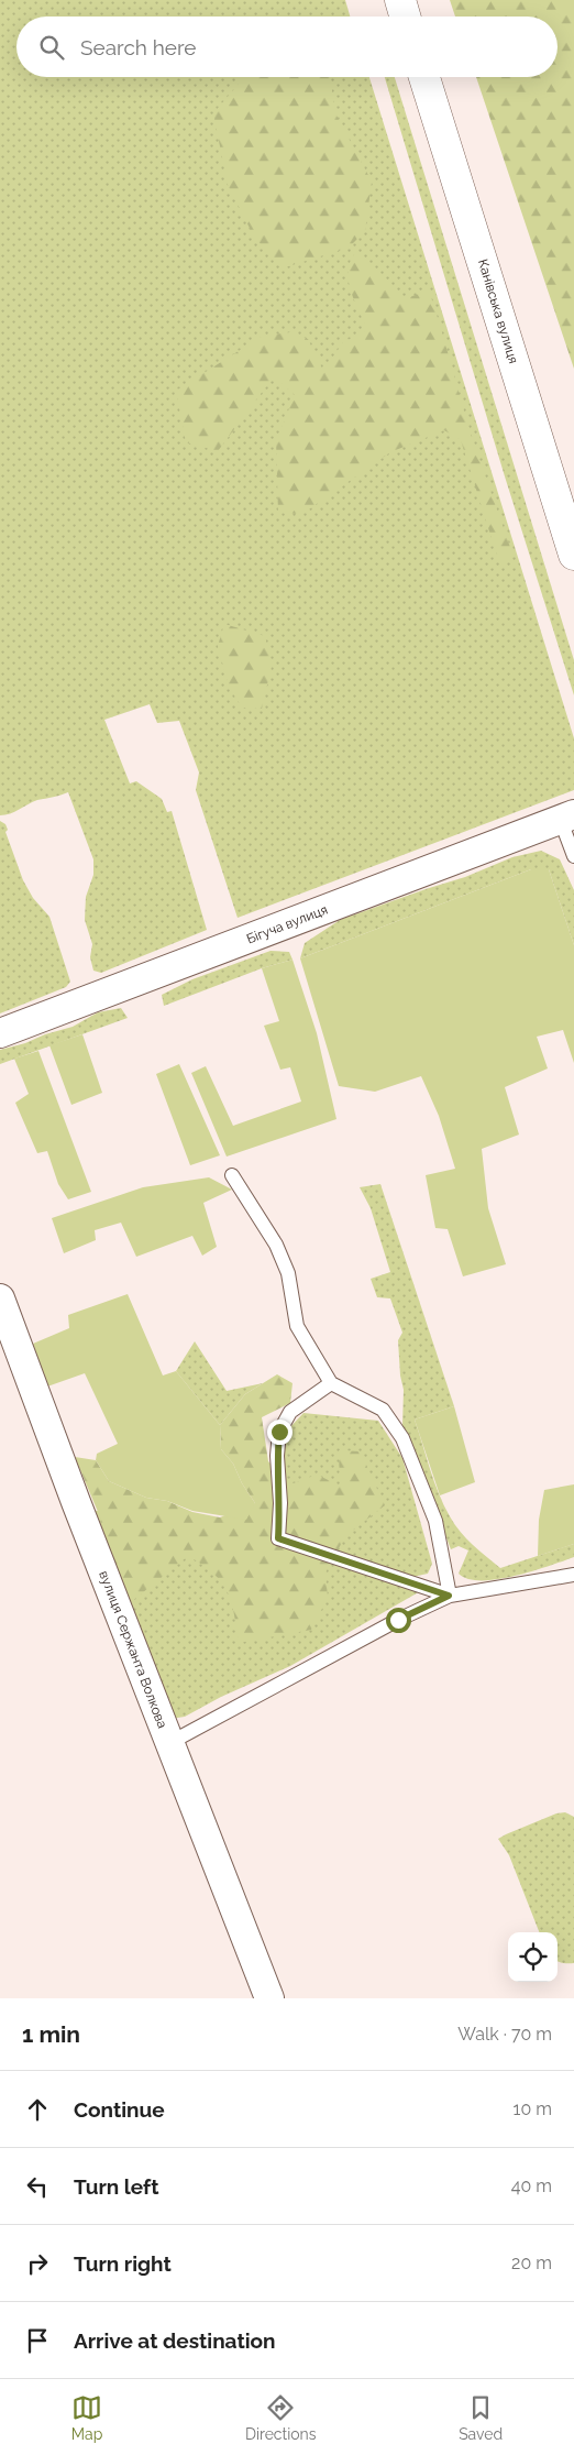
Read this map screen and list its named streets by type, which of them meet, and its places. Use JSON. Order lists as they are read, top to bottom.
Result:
{
  "streets": {
    "main road": ["Канівська вулиця"],
    "street": ["Бігуча вулиця", "вулиця Сержанта Волкова"]
  },
  "page": {
    "search": "Search here",
    "heading": ["1 min", "Walk · 70 m"],
    "list": [
      ["Continue", "10 m"],
      ["Turn left", "40 m"],
      ["Turn right", "20 m"],
      "Arrive at destination"
    ],
    "nav": ["Map", "Directions", "Saved"]
  }
}
